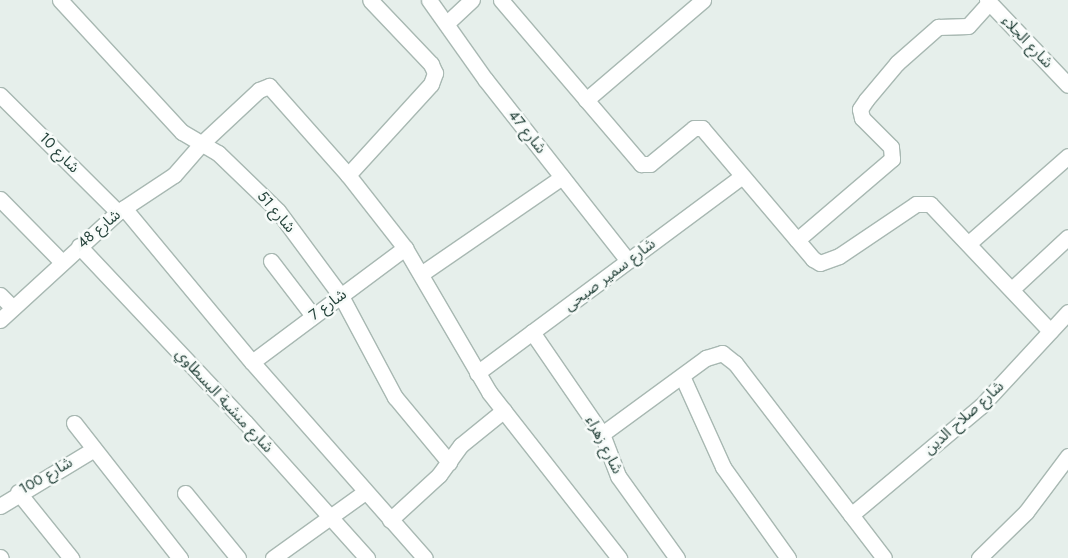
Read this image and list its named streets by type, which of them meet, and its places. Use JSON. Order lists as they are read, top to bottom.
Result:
{
  "streets": {
    "street": [
      "شارع الجلاء",
      "شارع 47",
      "شارع 10",
      "شارع 51",
      "شارع 48",
      "شارع سمير صبحى",
      "شارع 7",
      "شارع منشية البسطاوي",
      "شارع صلاح الدين",
      "شارع زهراء",
      "شارع 100"
    ]
  },
  "crossings": [
    ["شارع 47", "شارع سمير صبحى"],
    ["شارع 10", "شارع 48"],
    ["شارع 10", "شارع 7"],
    ["شارع 51", "شارع 48"],
    ["شارع 51", "شارع 7"],
    ["شارع 48", "شارع منشية البسطاوي"],
    ["شارع سمير صبحى", "شارع زهراء"]
  ]
}
